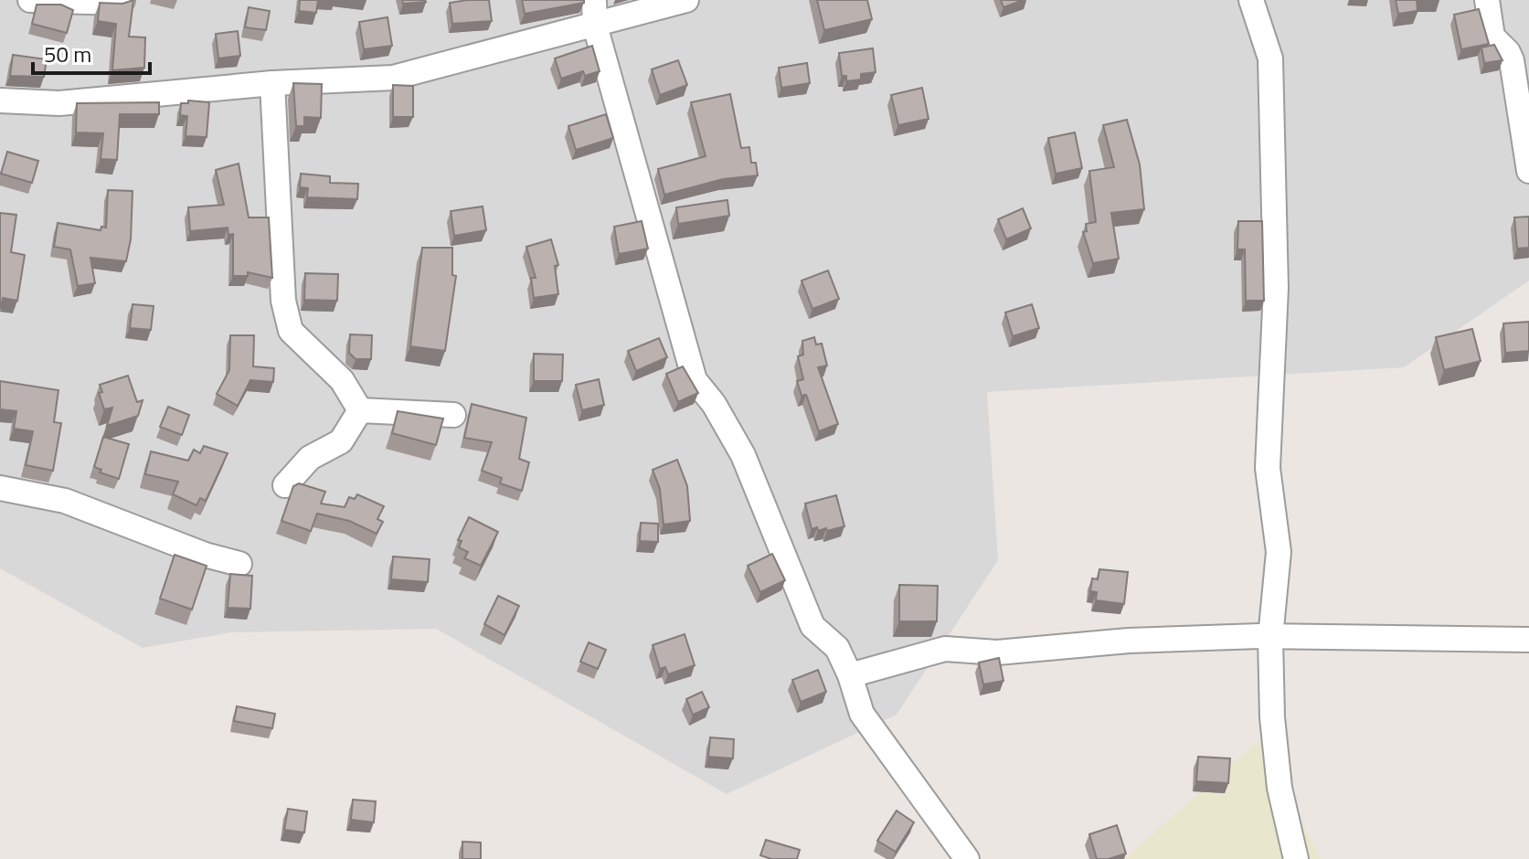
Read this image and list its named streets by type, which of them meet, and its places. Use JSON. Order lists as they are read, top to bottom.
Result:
{
  "scale_bar": "50 m"
}
